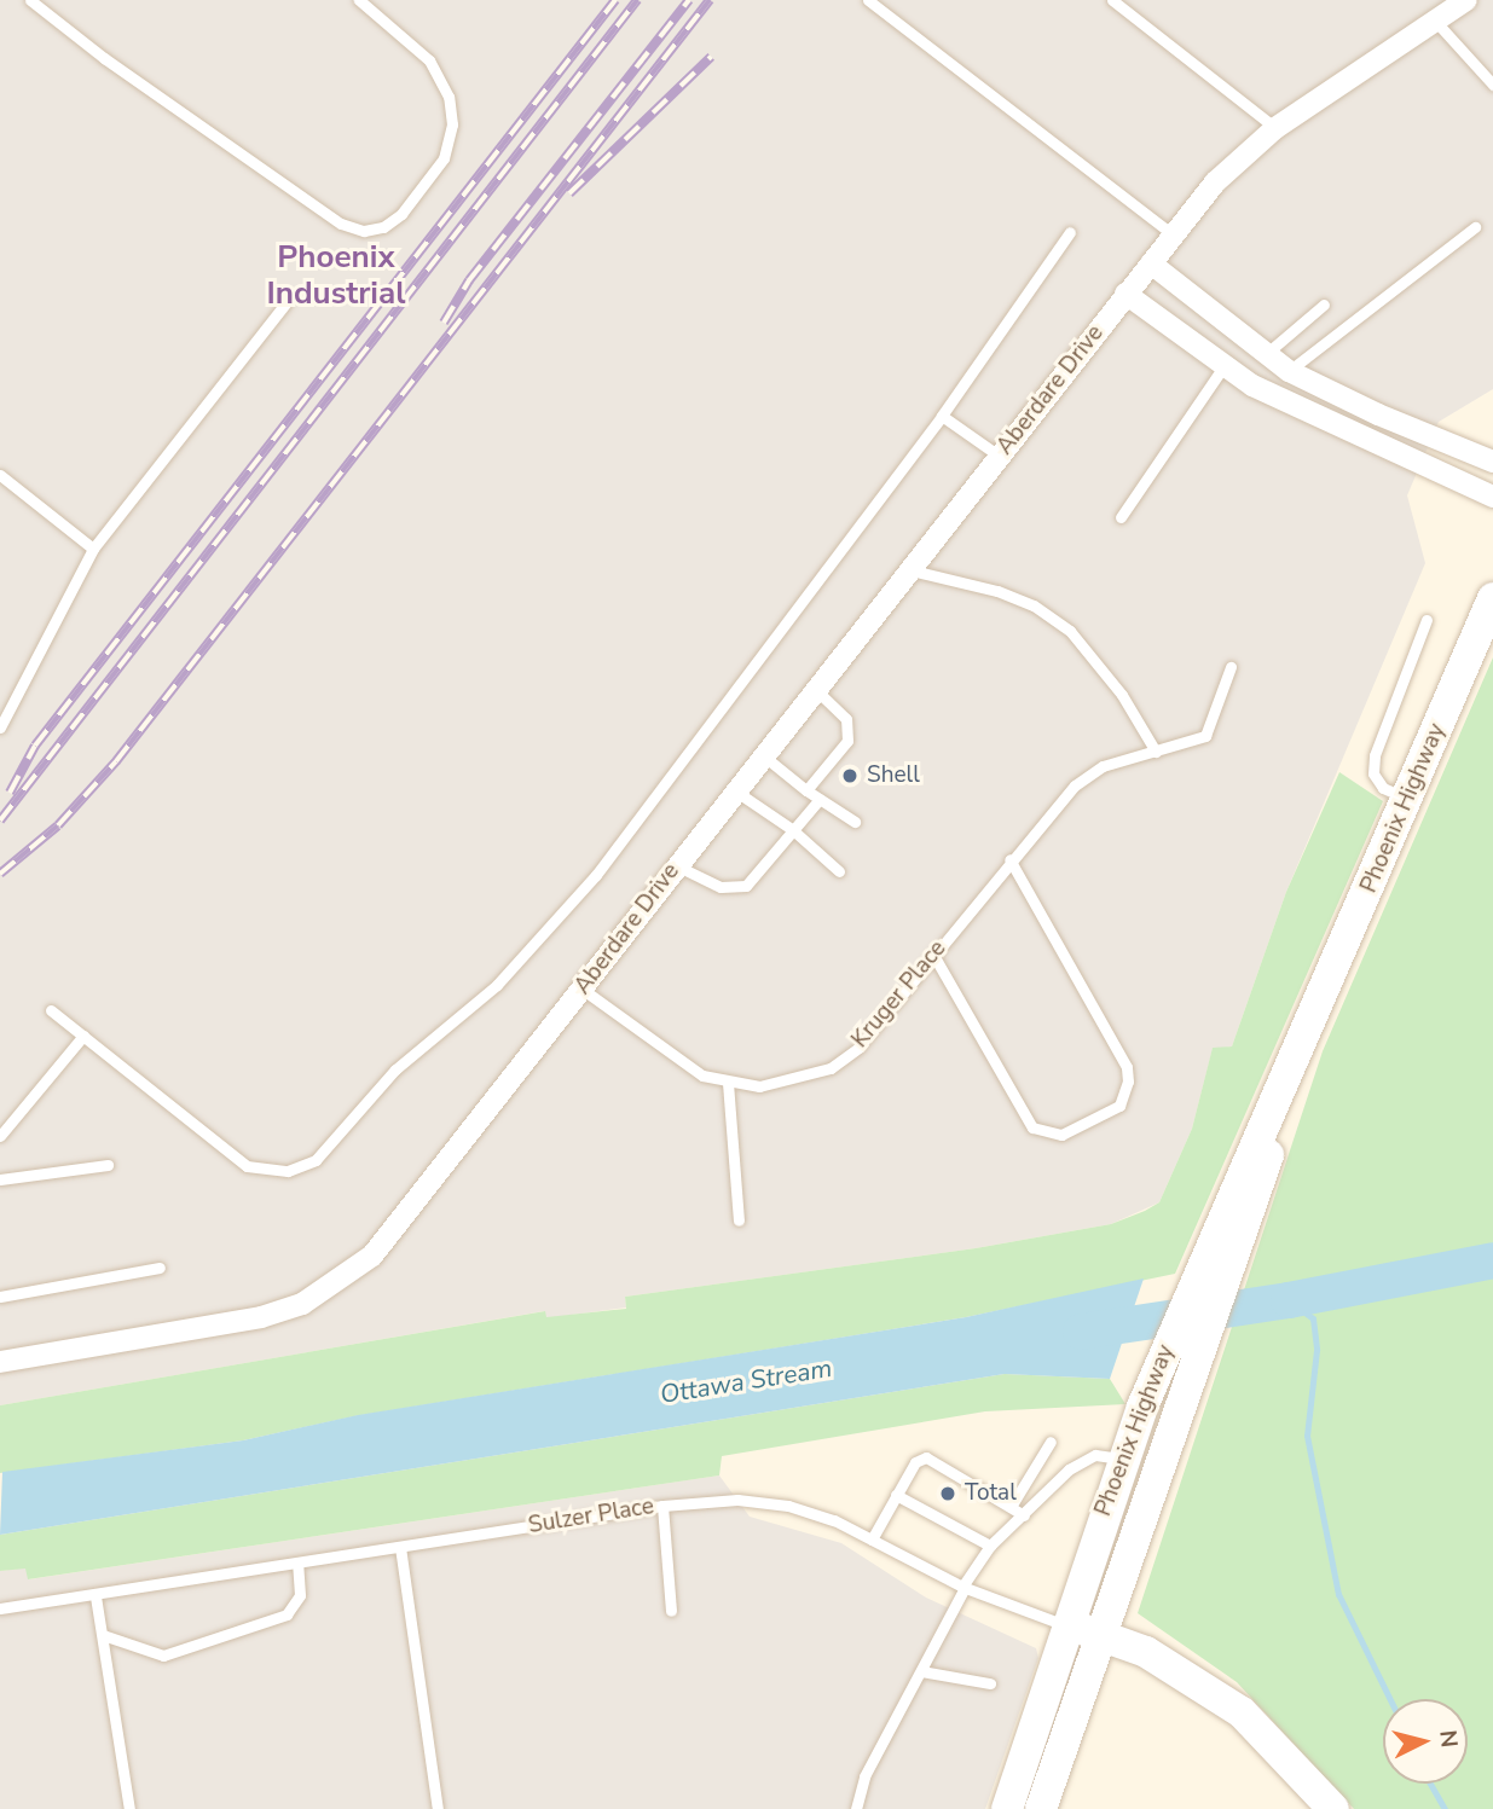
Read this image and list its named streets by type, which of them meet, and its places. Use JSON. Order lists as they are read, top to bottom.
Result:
{
  "streets": {
    "main road": ["Phoenix Highway"],
    "street": ["Aberdare Drive"],
    "lane": ["Kruger Place", "Sulzer Place"]
  },
  "crossings": [
    ["Aberdare Drive", "Kruger Place"],
    ["Phoenix Highway", "Sulzer Place"]
  ],
  "districts": ["Phoenix Industrial"],
  "water": ["Ottawa Stream"],
  "places": ["Shell", "Total"],
  "north": "right"
}
